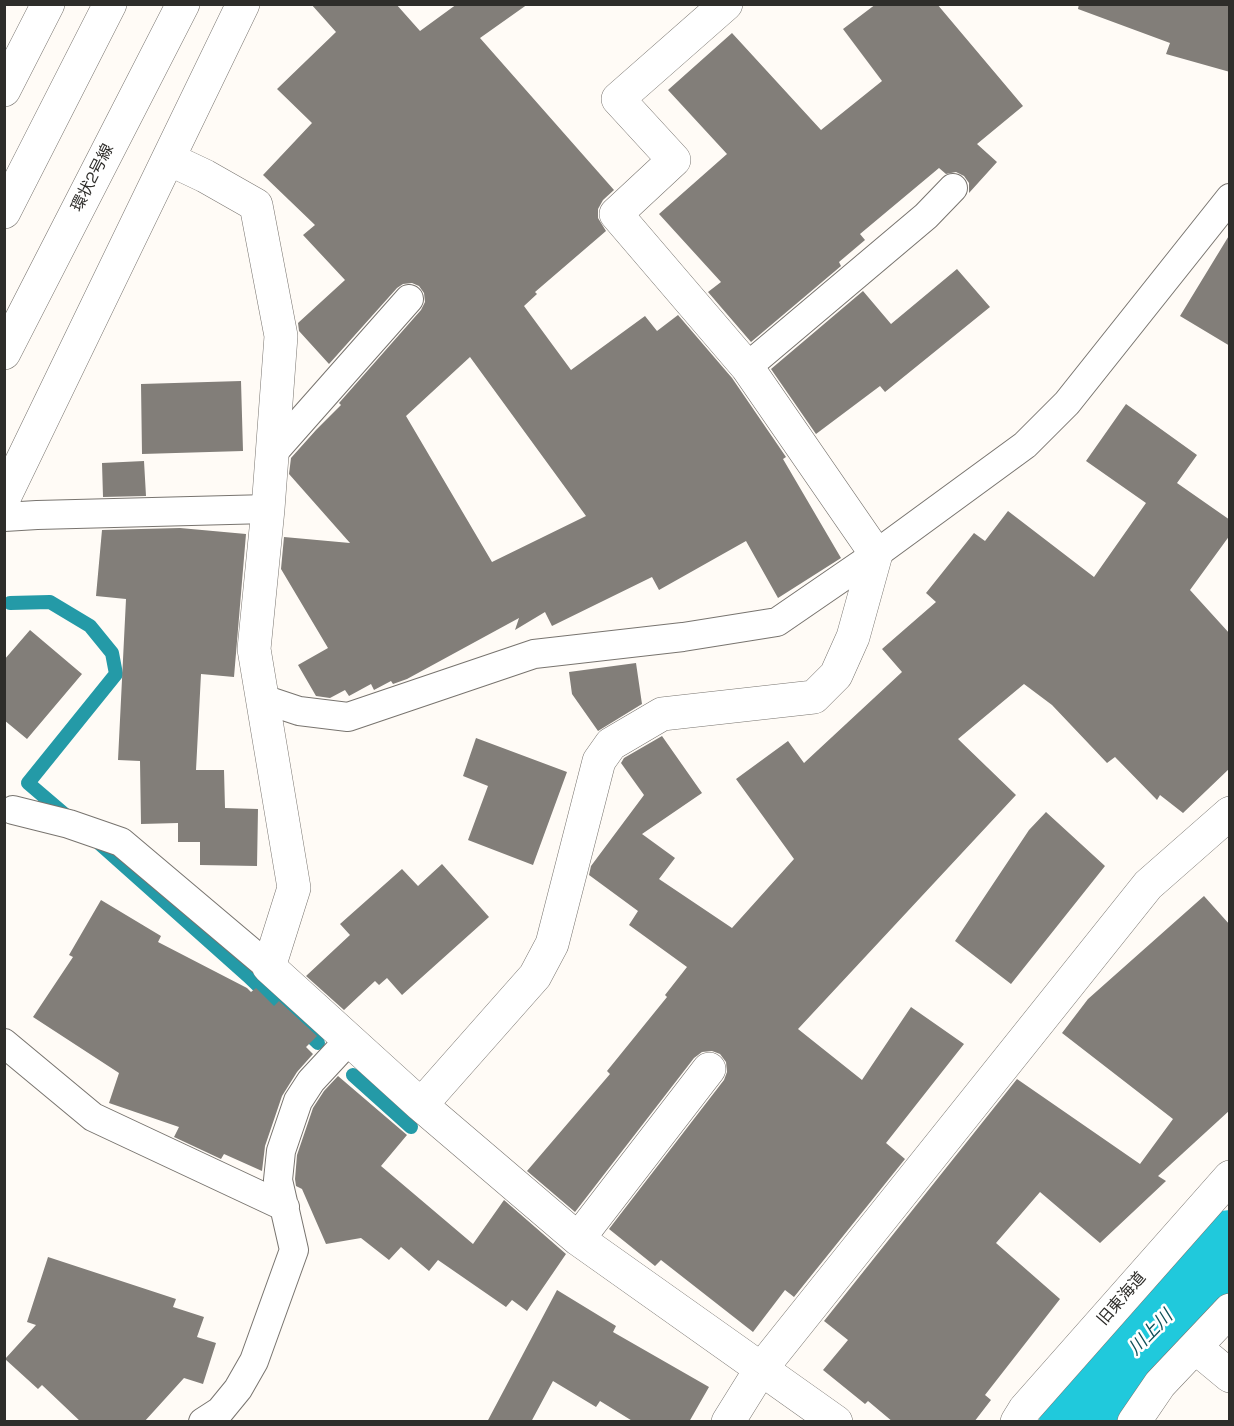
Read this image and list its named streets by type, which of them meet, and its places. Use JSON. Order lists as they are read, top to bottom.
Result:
{
  "streets": {
    "street": ["環状2号線", "旧東海道"]
  },
  "water": ["川上川"]
}
